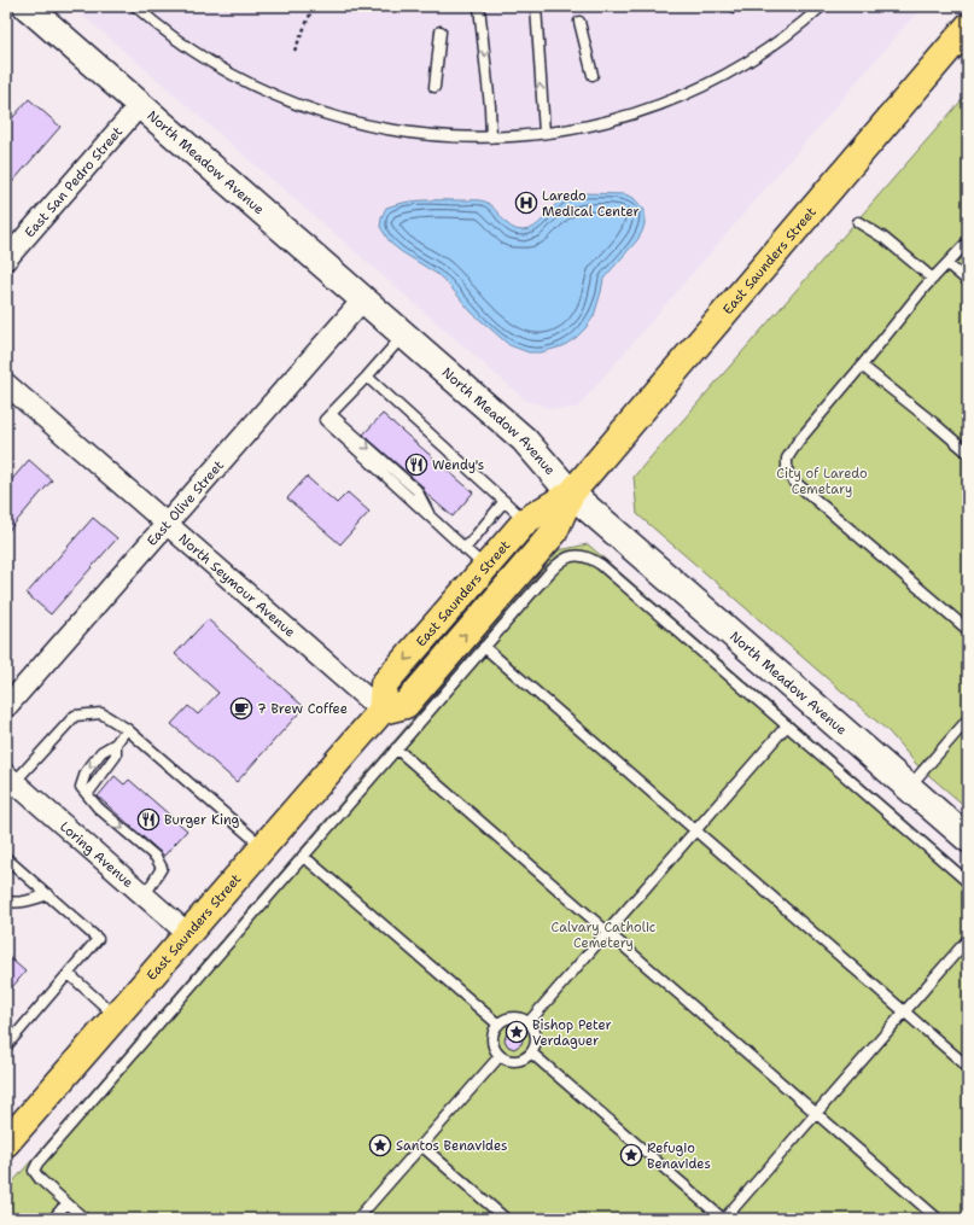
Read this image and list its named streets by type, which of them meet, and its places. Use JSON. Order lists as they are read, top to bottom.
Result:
{
  "streets": {
    "main road": ["East Saunders Street"],
    "street": [
      "North Meadow Avenue",
      "East San Pedro Street",
      "East Olive Street",
      "North Seymour Avenue",
      "Loring Avenue"
    ]
  },
  "crossings": [
    ["North Meadow Avenue", "East San Pedro Street"],
    ["North Meadow Avenue", "East Saunders Street"],
    ["North Meadow Avenue", "East Olive Street"],
    ["East Saunders Street", "North Seymour Avenue"],
    ["East Saunders Street", "Loring Avenue"],
    ["East Olive Street", "North Seymour Avenue"]
  ],
  "parks": ["City of Laredo Cemetary", "Calvary Catholic Cemetery"],
  "places": {
    "hospital": ["Laredo Medical Center"],
    "restaurant": ["Wendy's", "Burger King"],
    "cafe": ["7 Brew Coffee"],
    "place": ["Bishop Peter Verdaguer", "Santos Benavides", "Refugio Benavides"]
  }
}
